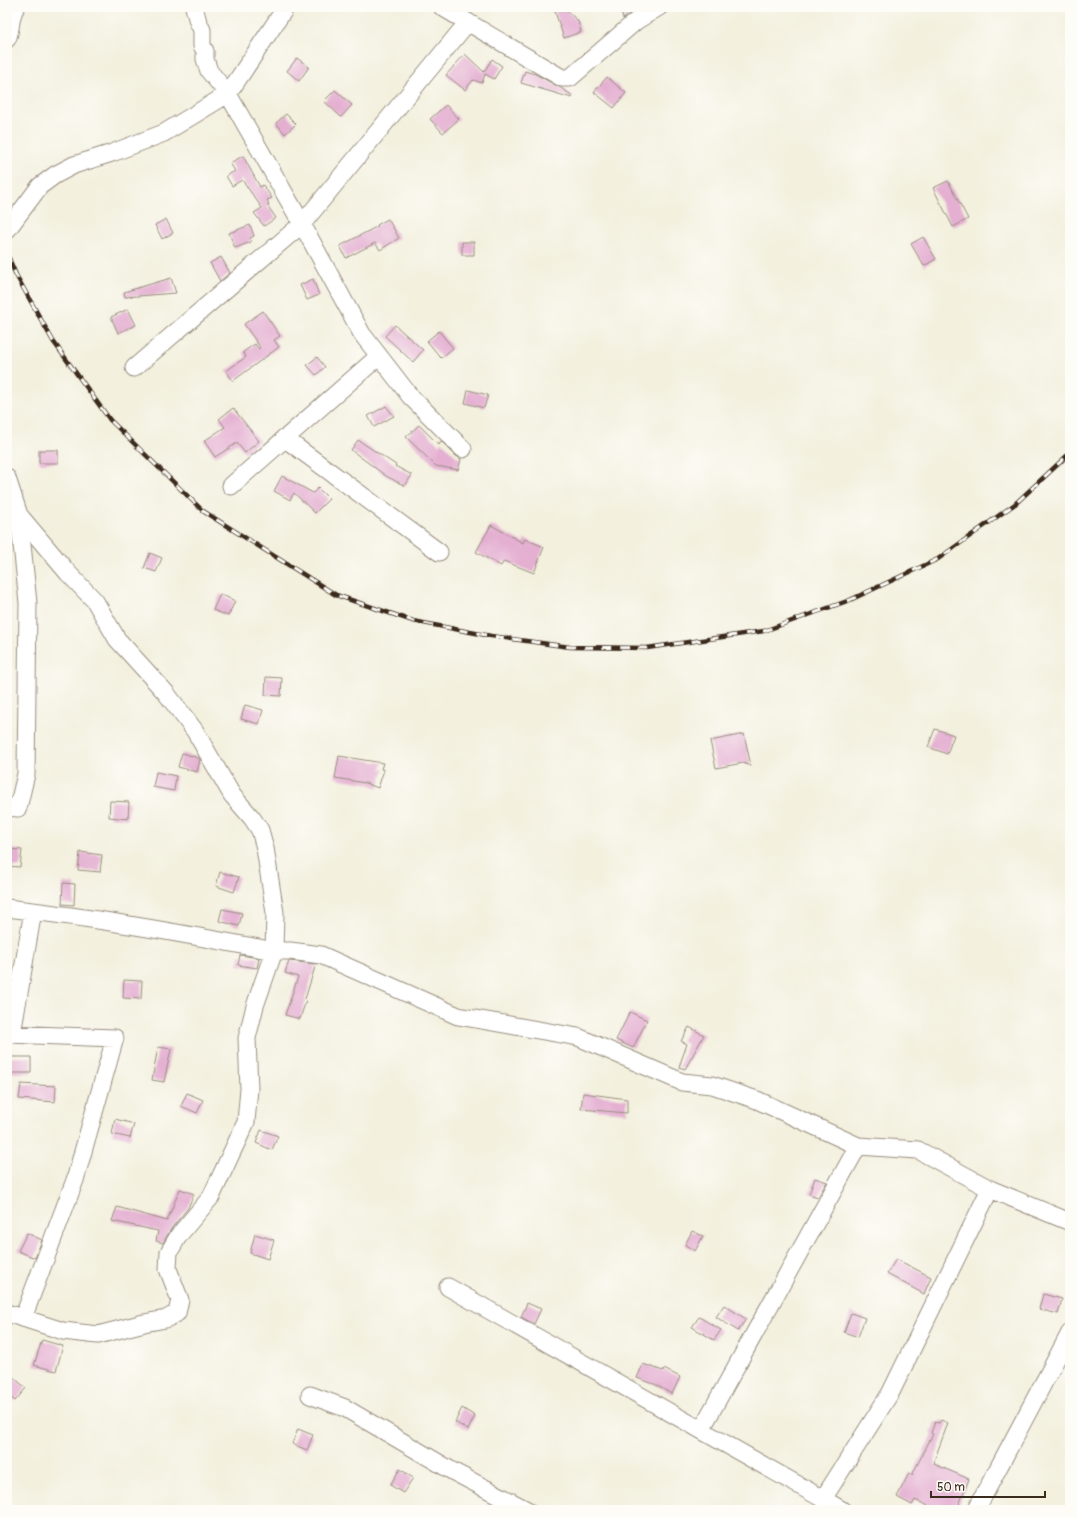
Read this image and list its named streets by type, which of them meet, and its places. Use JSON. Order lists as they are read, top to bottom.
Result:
{
  "scale_bar": "50 m"
}
